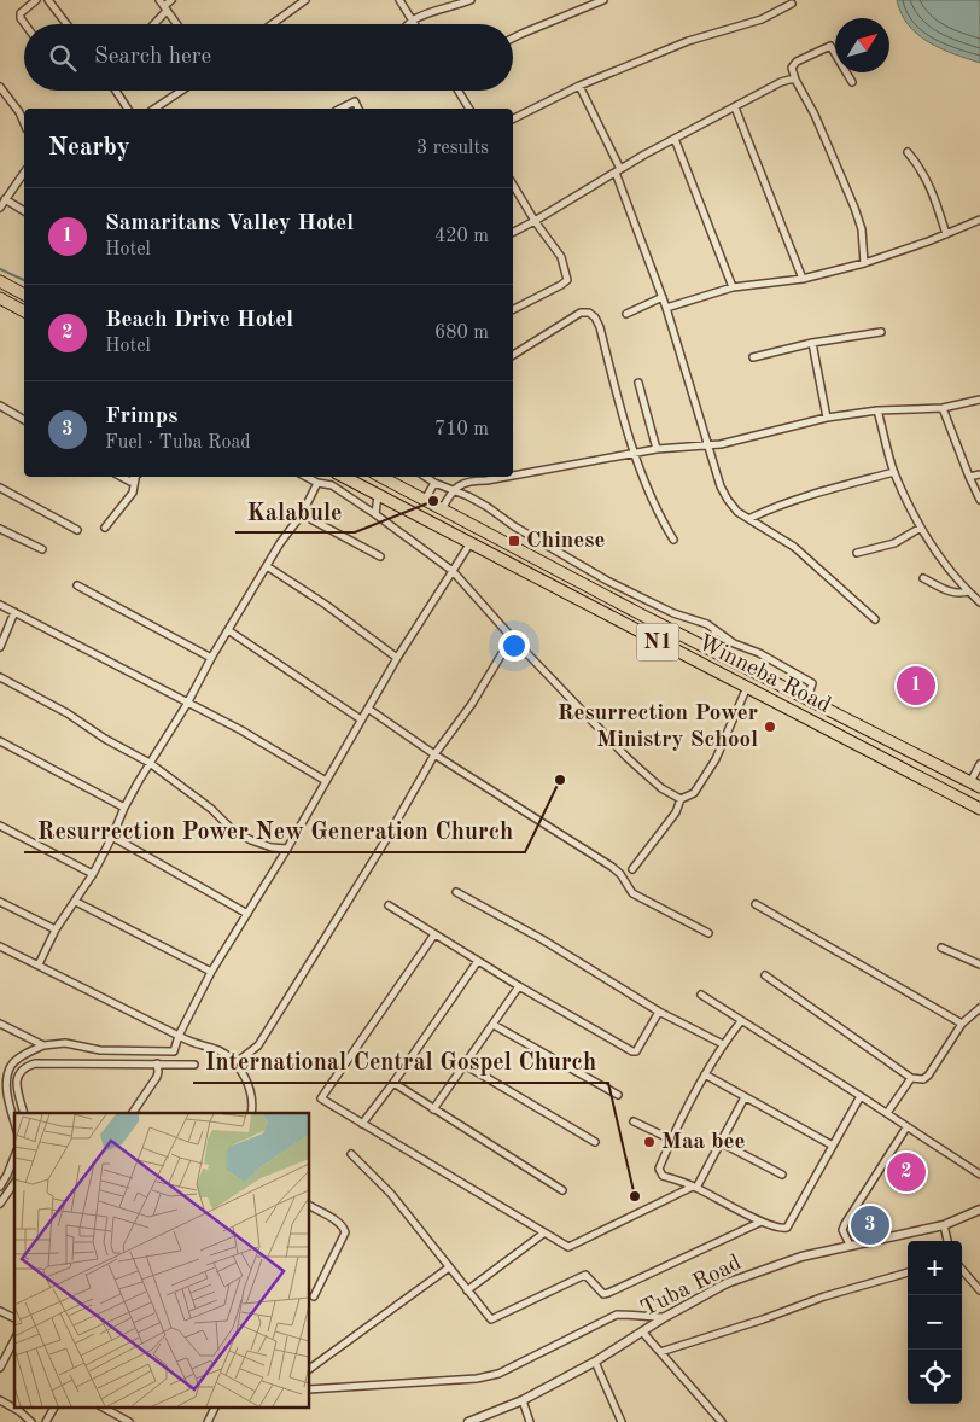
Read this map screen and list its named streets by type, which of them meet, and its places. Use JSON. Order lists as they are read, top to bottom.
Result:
{
  "streets": {
    "highway": ["N1", "Winneba Road"],
    "street": ["Tuba Road"]
  },
  "places": {
    "other": [
      "Kalabule",
      "Resurrection Power Ministry School",
      "Resurrection Power New Generation Church",
      "Maa bee",
      "International Central Gospel Church"
    ],
    "transit": ["Chinese"]
  },
  "north": "top right",
  "page": {
    "search": "Search here",
    "heading": ["Nearby", "3 results"],
    "list": [
      {
        "mark": "1",
        "name": "Samaritans Valley Hotel",
        "note": "Hotel",
        "value": "420 m"
      },
      {
        "mark": "2",
        "name": "Beach Drive Hotel",
        "note": "Hotel",
        "value": "680 m"
      },
      {
        "mark": "3",
        "name": "Frimps",
        "note": "Fuel · Tuba Road",
        "value": "710 m"
      }
    ],
    "pins": ["1", "2", "3"],
    "map_buttons": ["+", "−"]
  }
}
